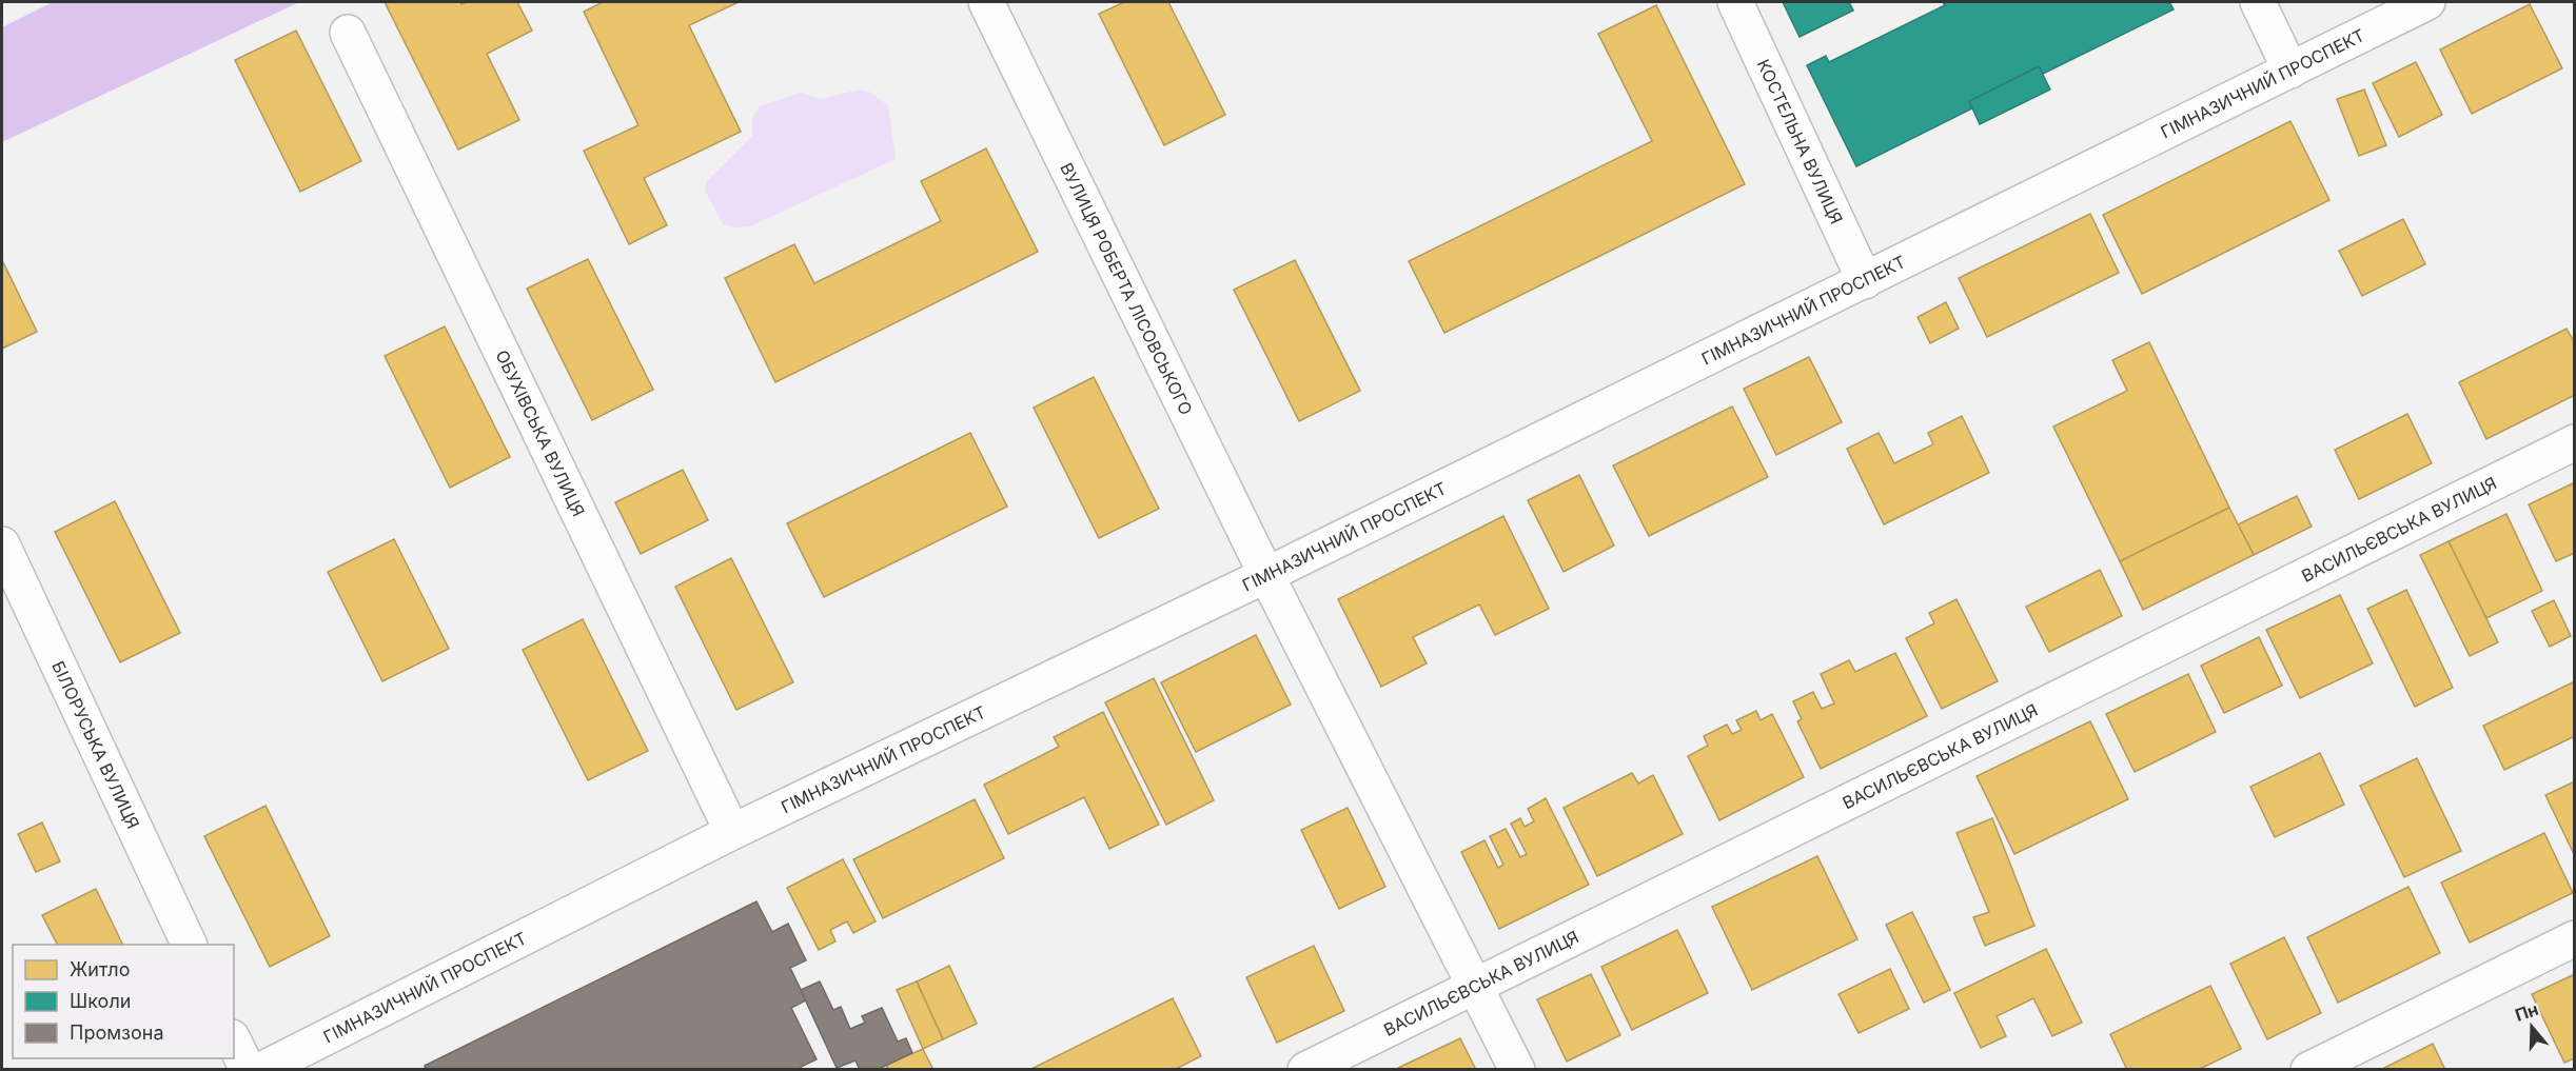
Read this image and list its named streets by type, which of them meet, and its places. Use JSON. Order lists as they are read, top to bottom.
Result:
{
  "streets": {
    "street": [
      "ГІМНАЗИЧНИЙ ПРОСПЕКТ",
      "КОСТЕЛЬНА ВУЛИЦЯ",
      "ВУЛИЦЯ РОБЕРТА ЛІСОВСЬКОГО",
      "ОБУХІВСЬКА ВУЛИЦЯ",
      "ВАСИЛЬЄВСЬКА ВУЛИЦЯ",
      "БІЛОРУСЬКА ВУЛИЦЯ"
    ]
  },
  "crossings": [
    ["ГІМНАЗИЧНИЙ ПРОСПЕКТ", "КОСТЕЛЬНА ВУЛИЦЯ"],
    ["ГІМНАЗИЧНИЙ ПРОСПЕКТ", "ВУЛИЦЯ РОБЕРТА ЛІСОВСЬКОГО"],
    ["ГІМНАЗИЧНИЙ ПРОСПЕКТ", "ОБУХІВСЬКА ВУЛИЦЯ"],
    ["ВУЛИЦЯ РОБЕРТА ЛІСОВСЬКОГО", "ВАСИЛЬЄВСЬКА ВУЛИЦЯ"]
  ],
  "legend": ["Житло", "Школи", "Промзона"],
  "north": "top"
}
